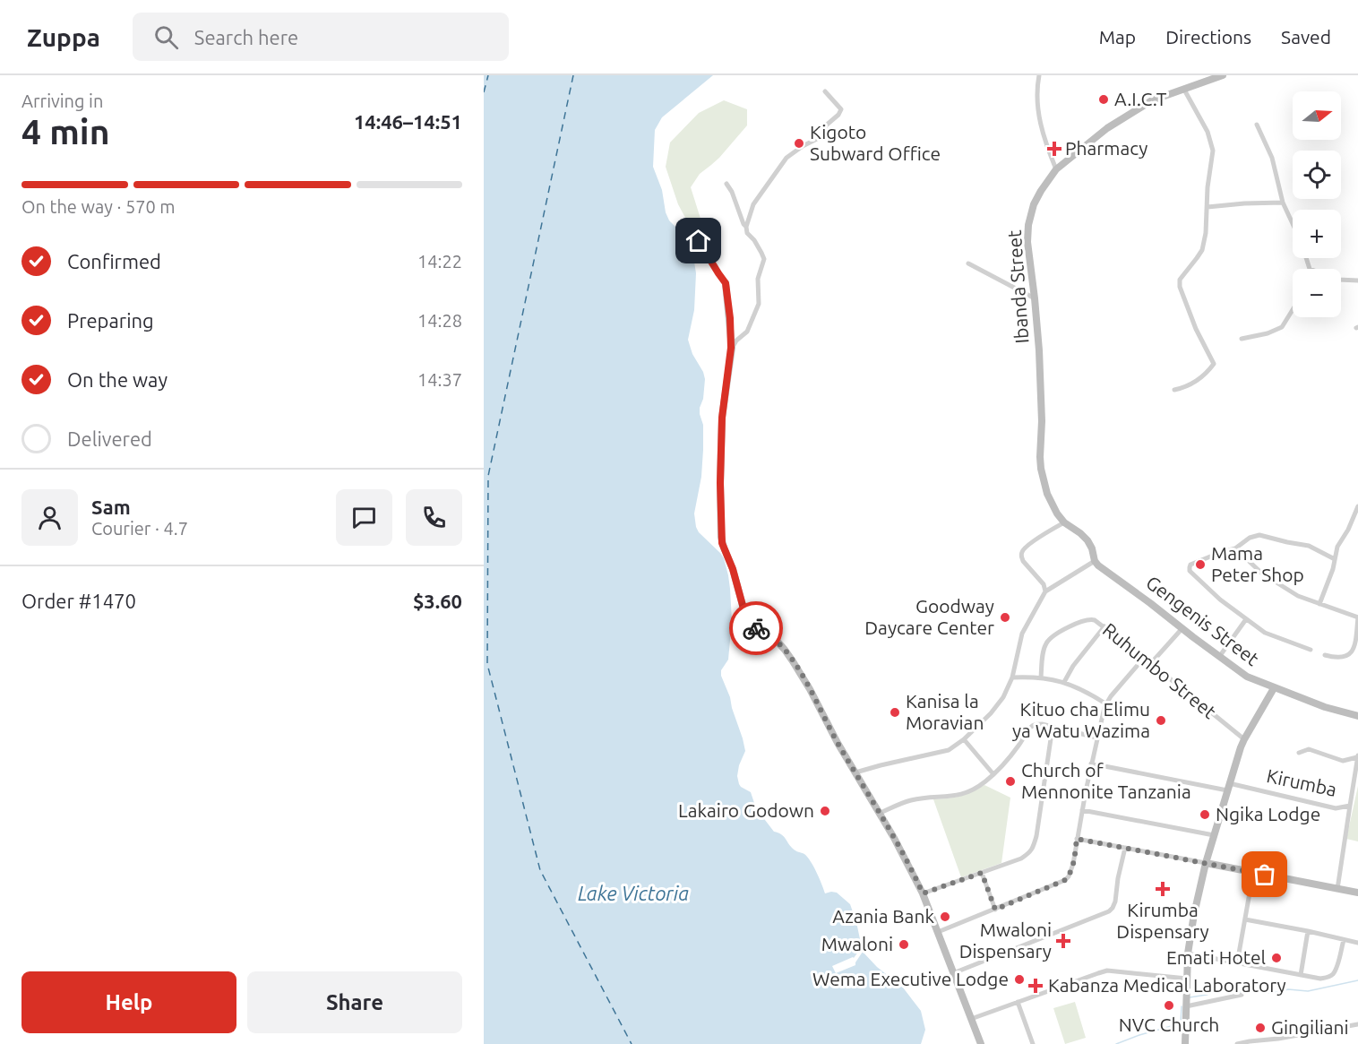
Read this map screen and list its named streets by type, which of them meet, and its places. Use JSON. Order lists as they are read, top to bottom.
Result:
{
  "streets": {
    "street": [
      "Ibanda Street",
      "Gengenis Street",
      "Ruhumbo Street",
      "Kirumba"
    ]
  },
  "water": ["Lake Victoria"],
  "places": {
    "other": [
      "A.I.C.T",
      "Kigoto Subward Office",
      "Mama Peter Shop",
      "Goodway Daycare Center",
      "Kanisa la Moravian",
      "Kituo cha Elimu ya Watu Wazima",
      "Church of Mennonite Tanzania",
      "Lakairo Godown",
      "Ngika Lodge",
      "Azania Bank",
      "Mwaloni",
      "Emati Hotel",
      "Wema Executive Lodge",
      "NVC Church",
      "Gingiliani"
    ],
    "health": [
      "Pharmacy",
      "Kirumba Dispensary",
      "Mwaloni Dispensary",
      "Kabanza Medical Laboratory"
    ]
  },
  "north": "right",
  "page": {
    "header": "Zuppa",
    "search": "Search here",
    "nav": ["Map", "Directions", "Saved"],
    "heading": ["4 min", "Arriving in", "14:46–14:51"],
    "panel": [
      "Sam",
      "Courier · 4.7",
      "Order #1470",
      "$3.60"
    ],
    "map_buttons": ["+", "−"],
    "bar": "On the way · 570 m",
    "list": [
      ["Confirmed", "14:22"],
      ["Preparing", "14:28"],
      ["On the way", "14:37"],
      "Delivered"
    ],
    "buttons": ["Help", "Share"]
  }
}
